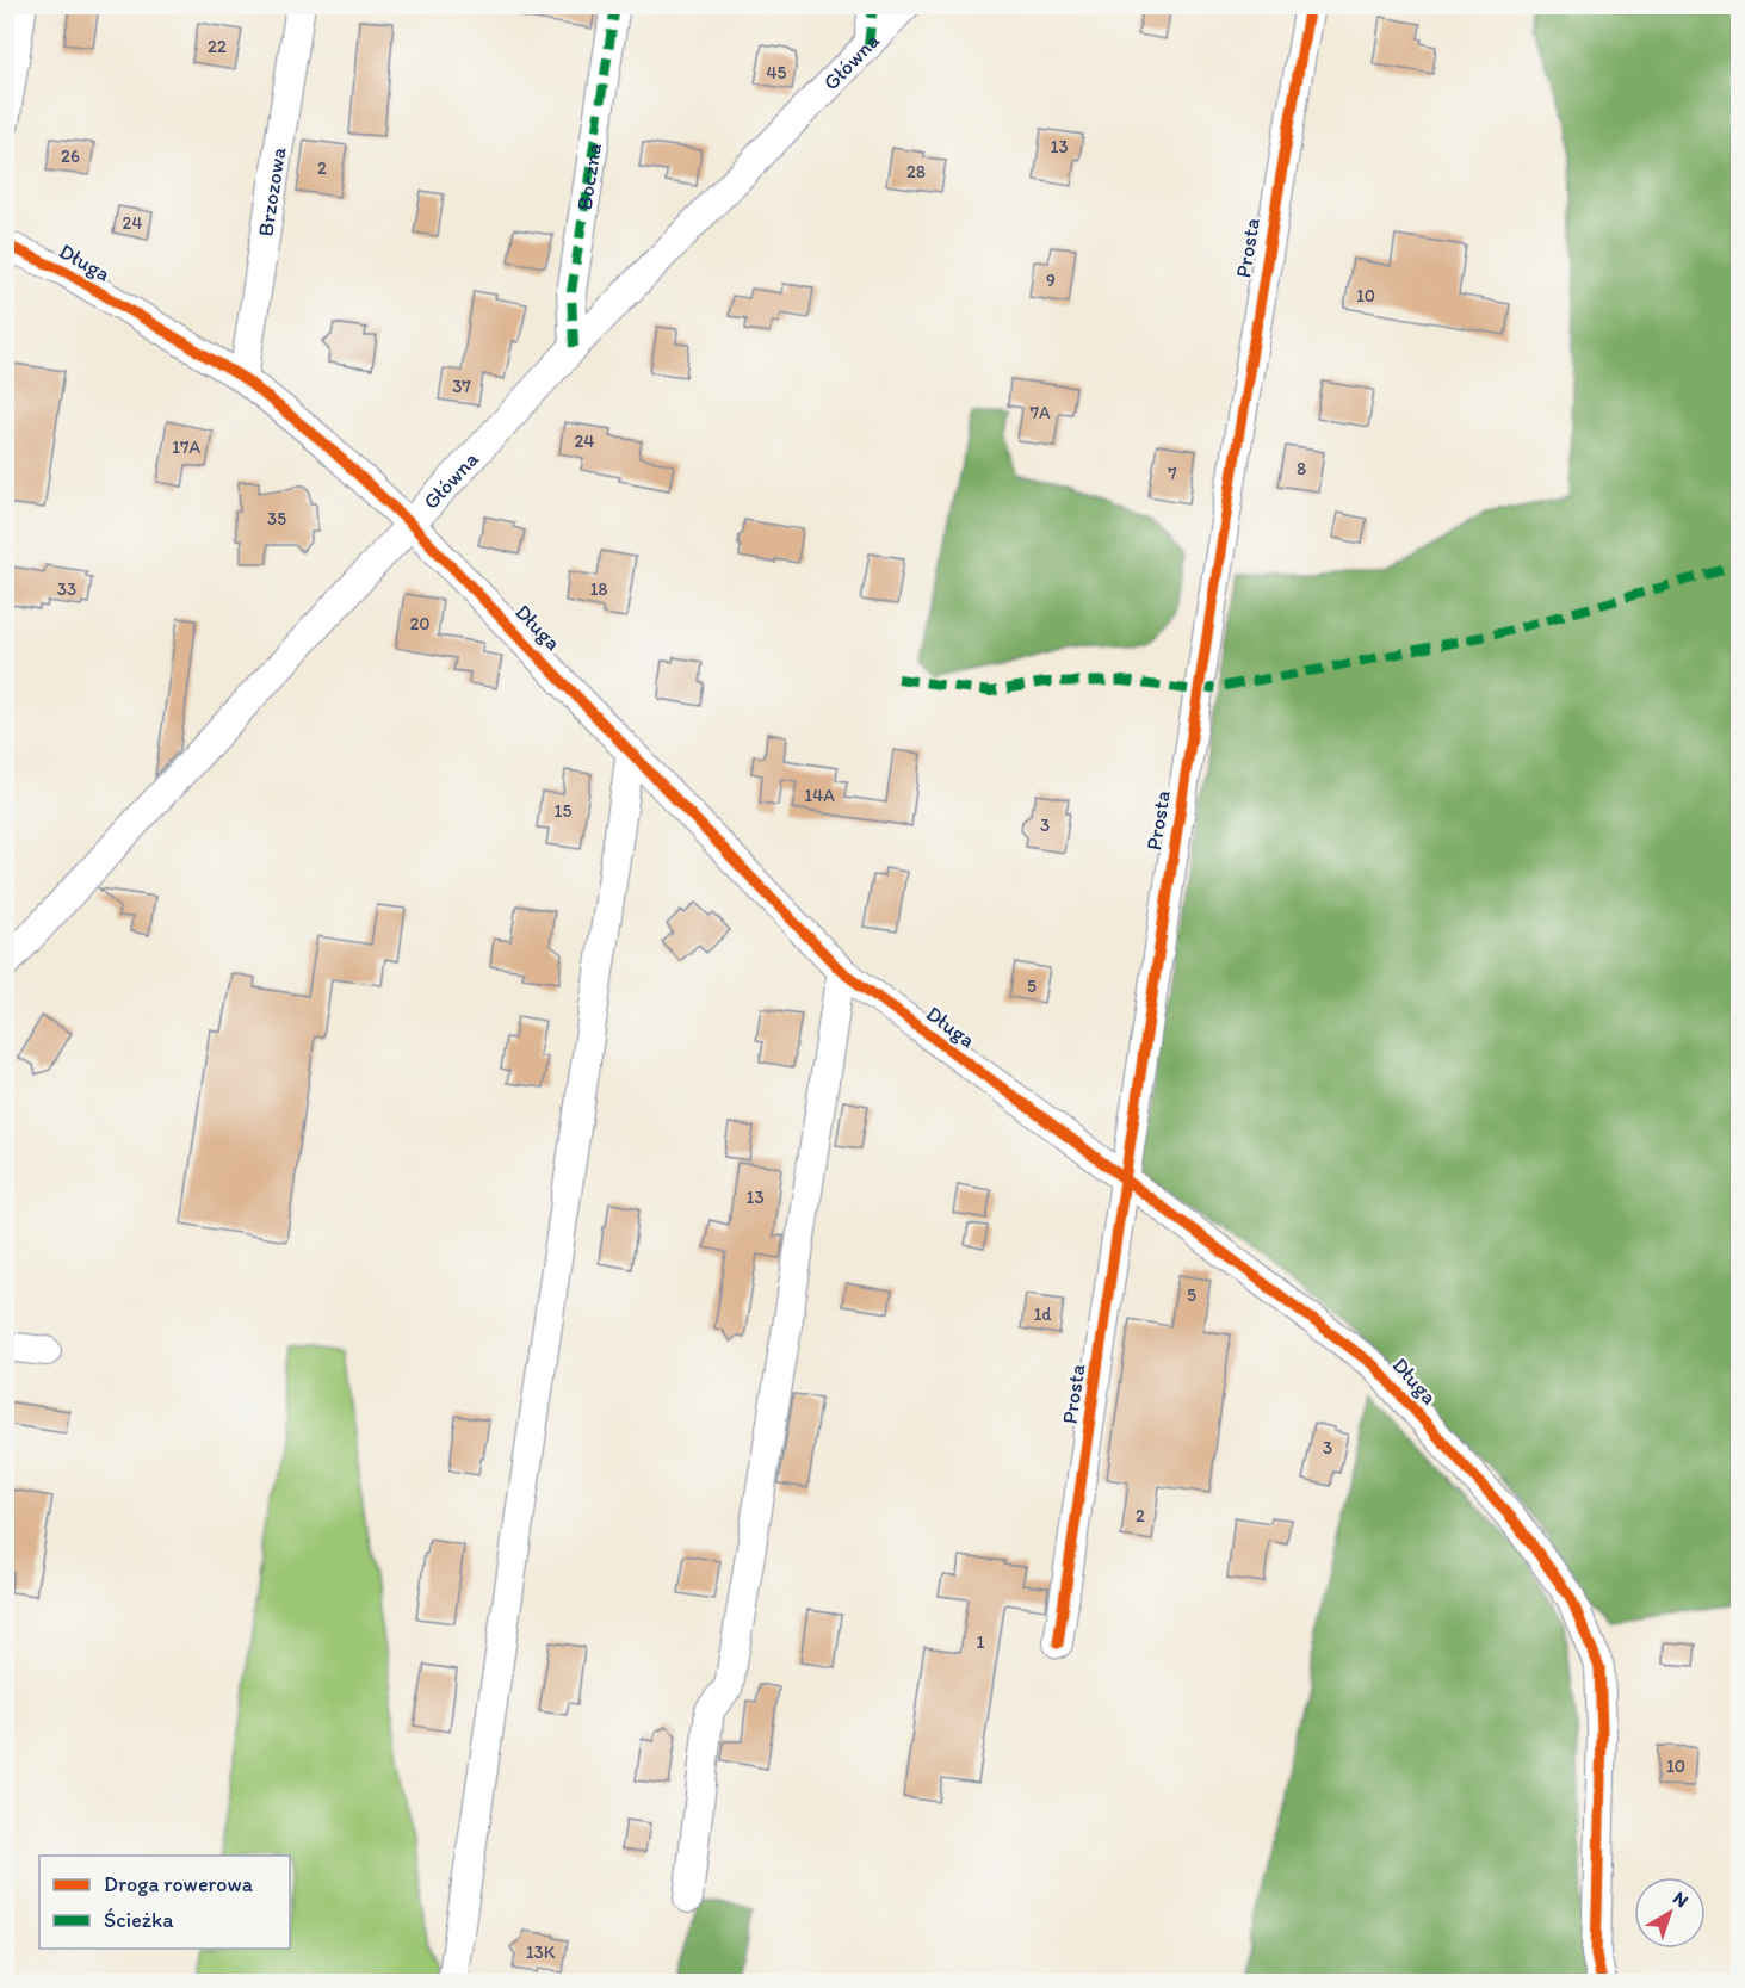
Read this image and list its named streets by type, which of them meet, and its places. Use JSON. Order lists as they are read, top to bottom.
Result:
{
  "streets": {
    "street": [
      "Główna",
      "Boczna",
      "Brzozowa",
      "Prosta",
      "Długa"
    ]
  },
  "crossings": [
    ["Główna", "Boczna"],
    ["Główna", "Długa"],
    ["Brzozowa", "Długa"],
    ["Prosta", "Długa"]
  ],
  "house_numbers": [
    "22",
    "45",
    "13",
    "26",
    "2",
    "28",
    "24",
    "9",
    "10",
    "37",
    "7A",
    "24",
    "17A",
    "8",
    "7",
    "35",
    "33",
    "18",
    "20",
    "14A",
    "15",
    "3",
    "5",
    "13",
    "5",
    "1d",
    "3",
    "2",
    "1",
    "10",
    "13K"
  ],
  "legend": ["Droga rowerowa", "Ścieżka"],
  "north": "top right"
}
